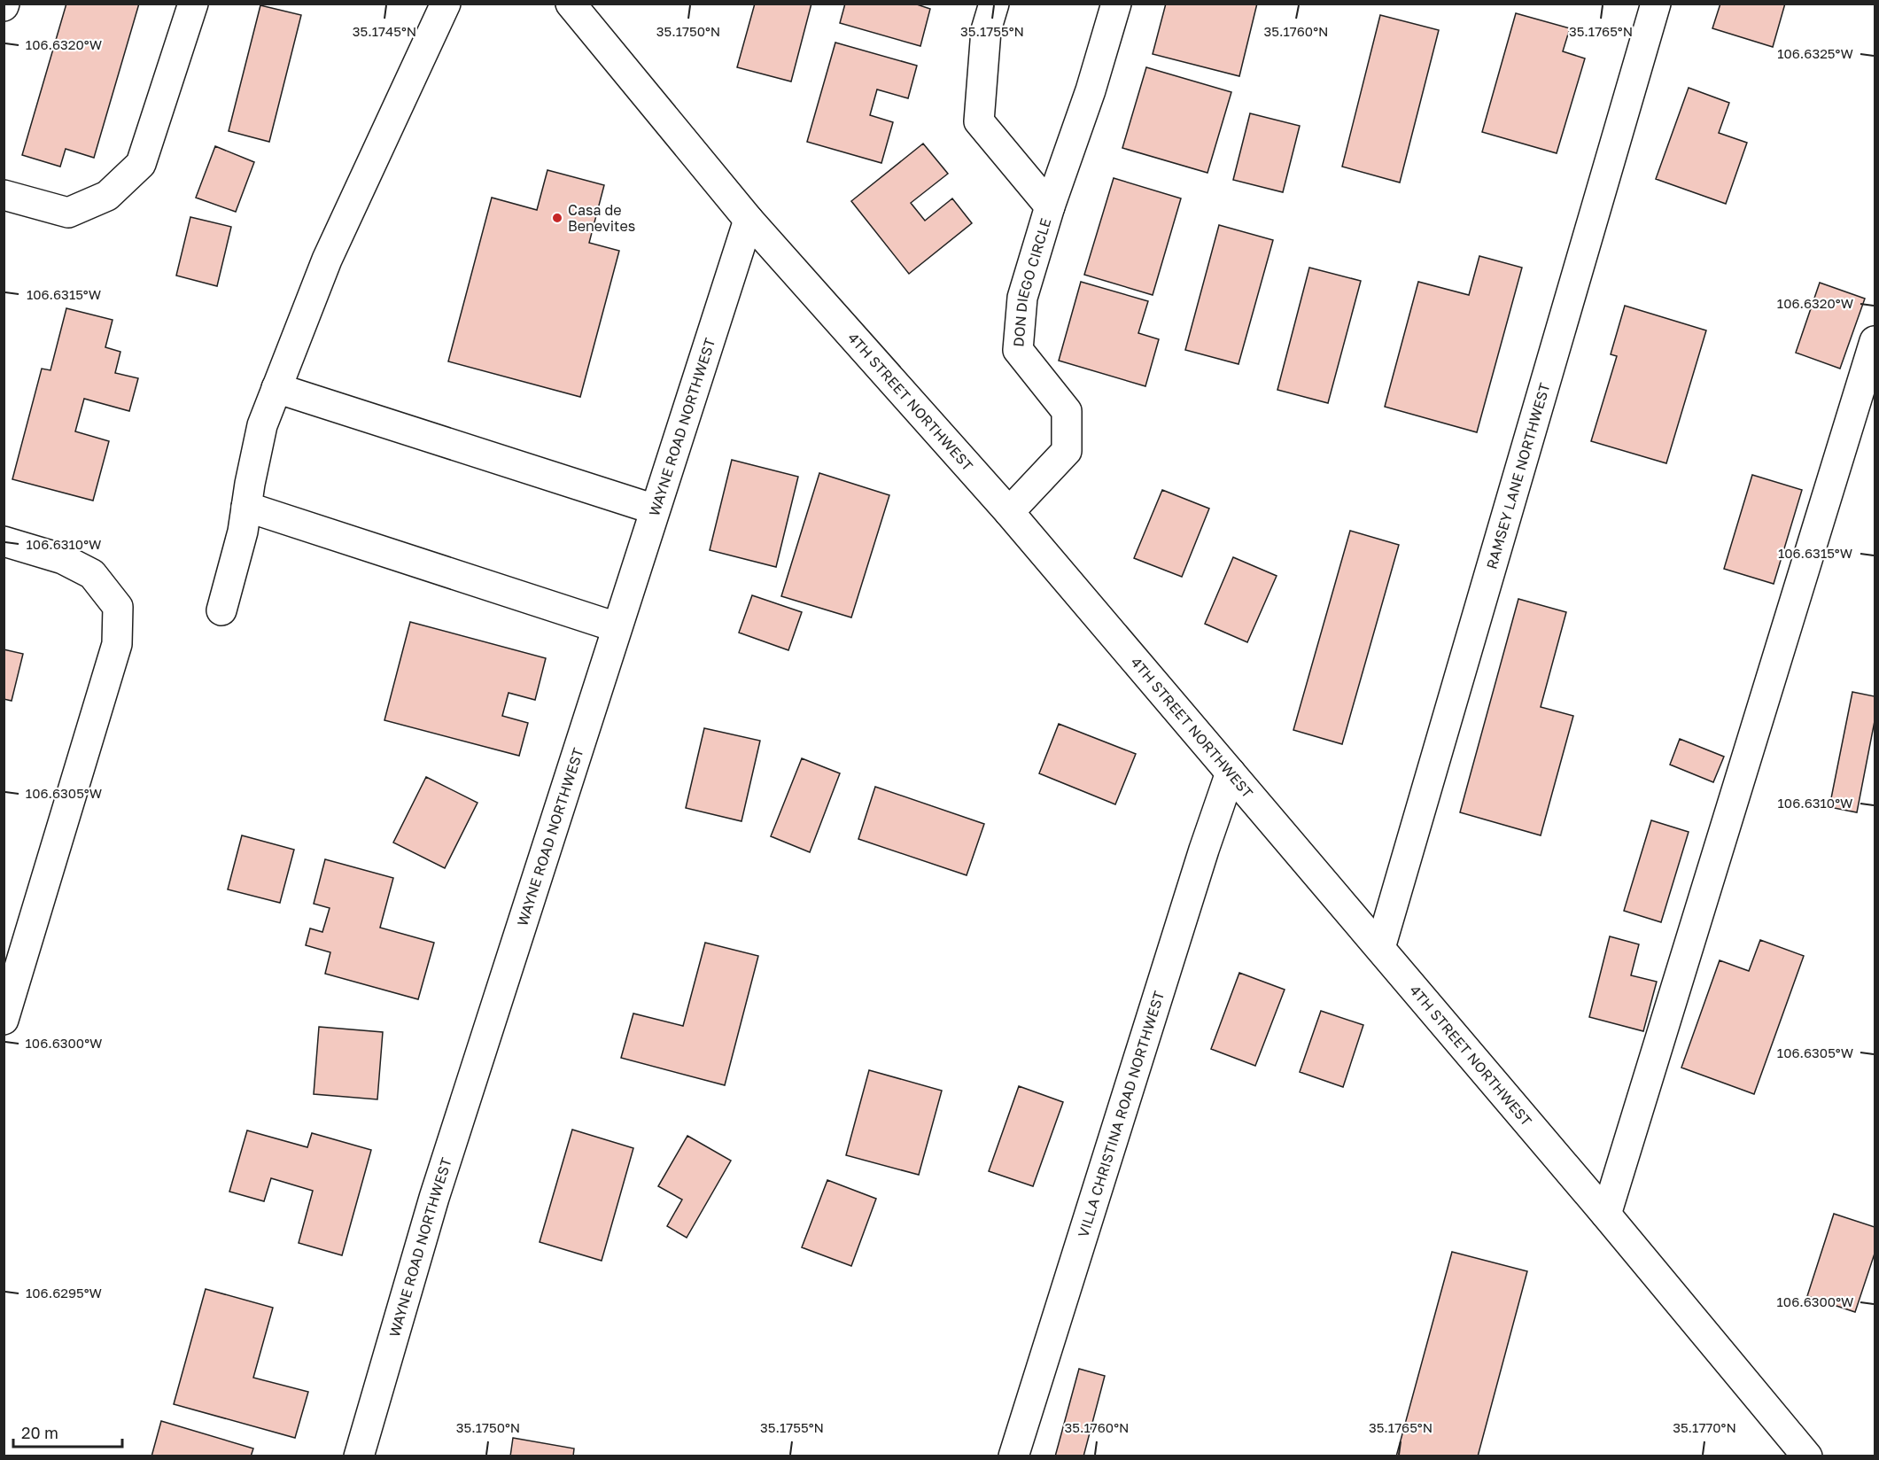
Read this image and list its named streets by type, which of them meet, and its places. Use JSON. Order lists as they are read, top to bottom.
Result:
{
  "streets": {
    "street": [
      "DON DIEGO CIRCLE",
      "4TH STREET NORTHWEST",
      "WAYNE ROAD NORTHWEST",
      "RAMSEY LANE NORTHWEST",
      "VILLA CHRISTINA ROAD NORTHWEST"
    ]
  },
  "crossings": [
    ["DON DIEGO CIRCLE", "4TH STREET NORTHWEST"],
    ["4TH STREET NORTHWEST", "WAYNE ROAD NORTHWEST"],
    ["4TH STREET NORTHWEST", "RAMSEY LANE NORTHWEST"],
    ["4TH STREET NORTHWEST", "VILLA CHRISTINA ROAD NORTHWEST"]
  ],
  "places": ["Casa de Benevites"],
  "scale_bar": "20 m",
  "coordinates": [
    "35.1745°N",
    "35.1750°N",
    "35.1755°N",
    "35.1760°N",
    "35.1765°N",
    "106.6320°W",
    "106.6325°W",
    "106.6315°W",
    "106.6310°W",
    "106.6305°W",
    "106.6300°W",
    "106.6295°W",
    "35.1770°N"
  ]
}
